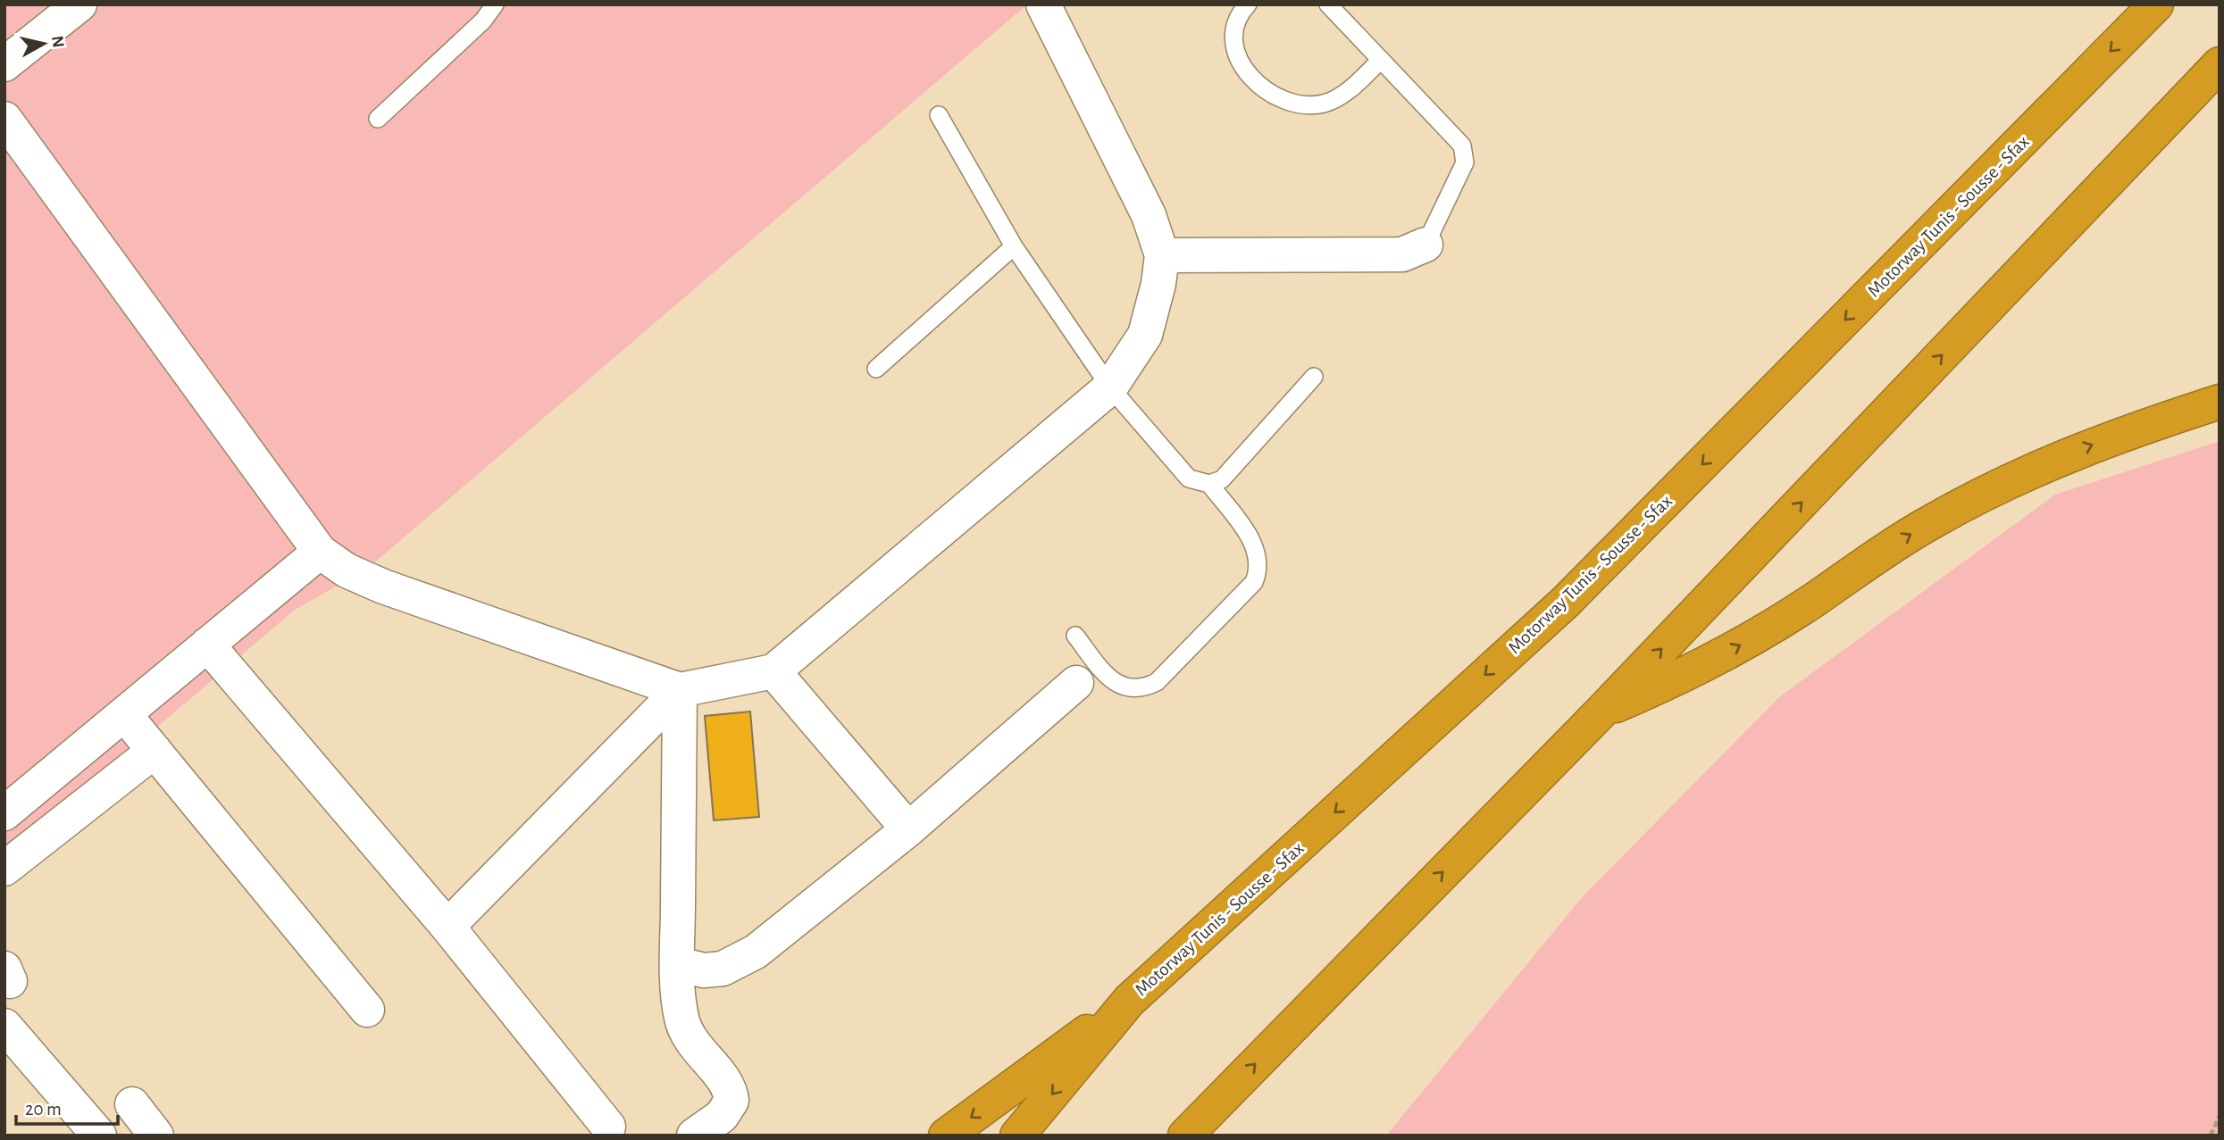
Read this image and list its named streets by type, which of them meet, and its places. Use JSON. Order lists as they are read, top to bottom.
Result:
{
  "streets": {
    "highway": ["Motorway Tunis - Sousse - Sfax"]
  },
  "scale_bar": "20 m",
  "north": "right"
}
